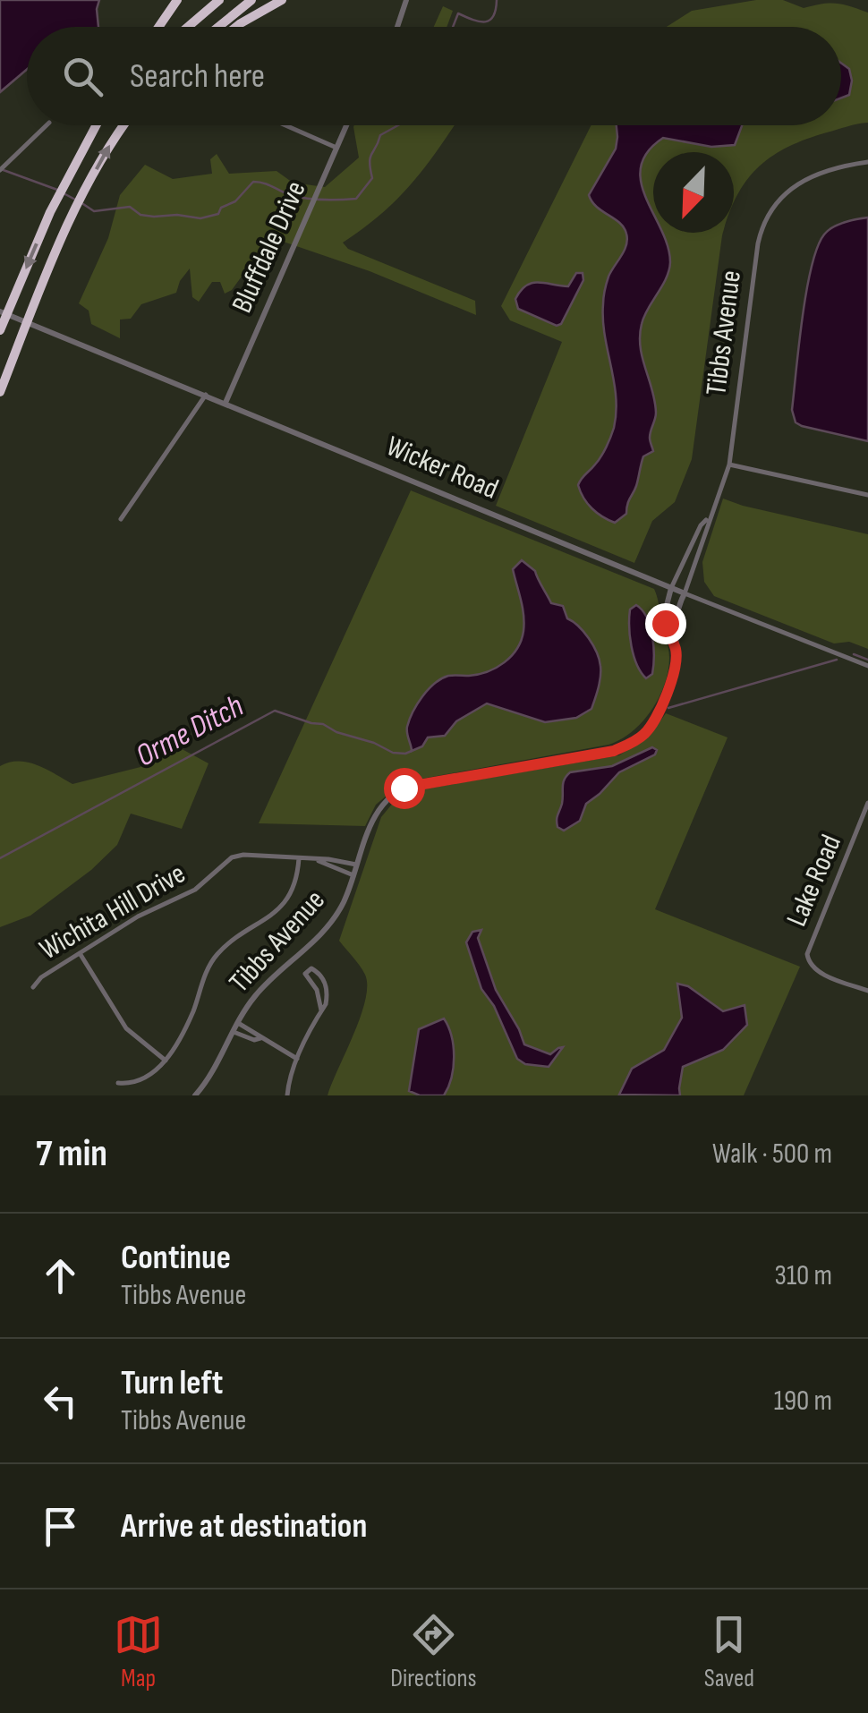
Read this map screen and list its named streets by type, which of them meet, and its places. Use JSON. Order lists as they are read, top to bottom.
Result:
{
  "streets": {
    "street": [
      "Bluffdale Drive",
      "Tibbs Avenue",
      "Wicker Road",
      "Lake Road",
      "Wichita Hill Drive"
    ]
  },
  "crossings": [
    ["Bluffdale Drive", "Wicker Road"],
    ["Tibbs Avenue", "Wicker Road"],
    ["Tibbs Avenue", "Wichita Hill Drive"]
  ],
  "water": ["Orme Ditch"],
  "north": "bottom left",
  "page": {
    "search": "Search here",
    "heading": ["7 min", "Walk · 500 m"],
    "list": [
      ["Continue", "Tibbs Avenue", "310 m"],
      ["Turn left", "Tibbs Avenue", "190 m"],
      "Arrive at destination"
    ],
    "nav": ["Map", "Directions", "Saved"]
  }
}
